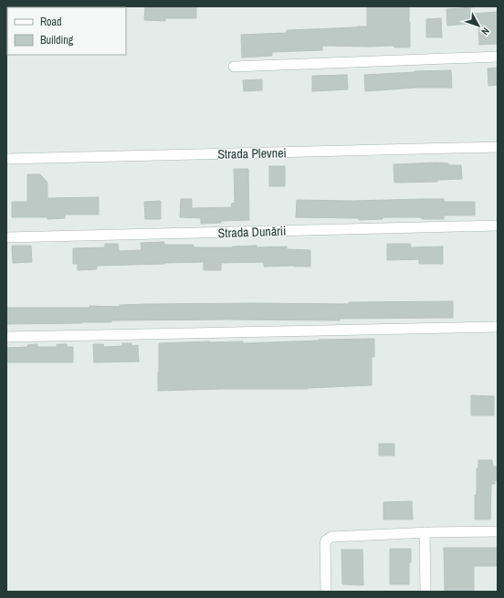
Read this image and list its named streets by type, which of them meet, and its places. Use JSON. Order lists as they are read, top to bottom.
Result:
{
  "streets": {
    "street": ["Strada Plevnei", "Strada Dunării"]
  },
  "legend": ["Road", "Building"],
  "north": "bottom right"
}
